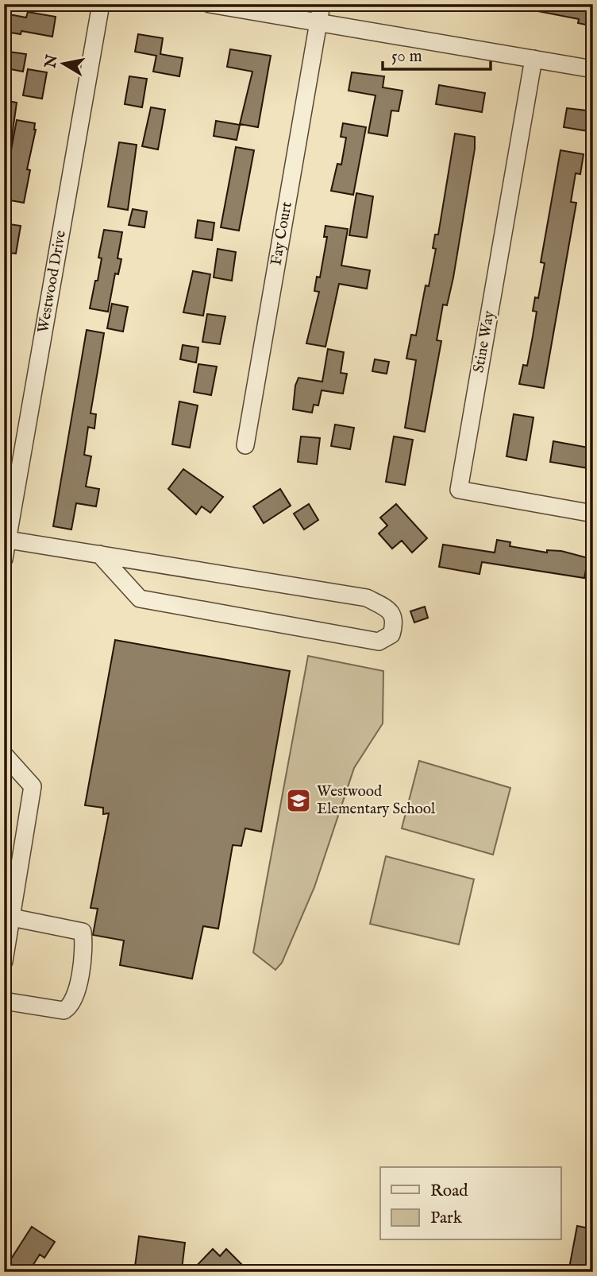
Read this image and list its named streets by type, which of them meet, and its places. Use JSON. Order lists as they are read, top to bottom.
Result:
{
  "streets": {
    "street": ["Fay Court", "Westwood Drive", "Stine Way"]
  },
  "places": {
    "school or university": ["Westwood Elementary School"]
  },
  "legend": ["Road", "Park"],
  "scale_bar": "50 m",
  "north": "left"
}
